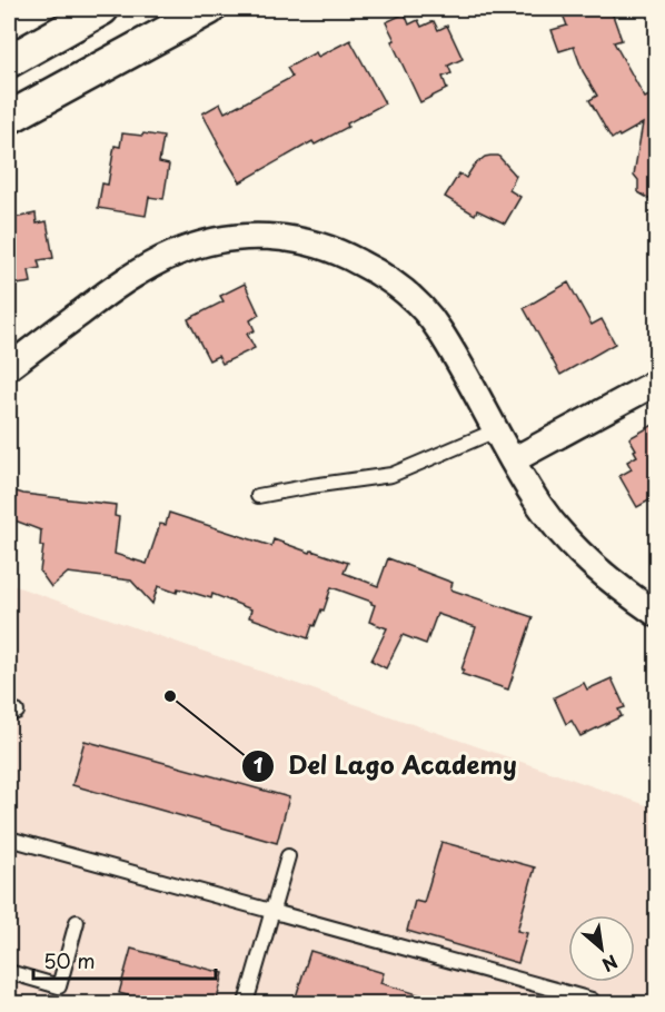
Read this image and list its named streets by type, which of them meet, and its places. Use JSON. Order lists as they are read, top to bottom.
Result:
{
  "places": ["Del Lago Academy"],
  "scale_bar": "50 m",
  "north": "bottom right"
}
